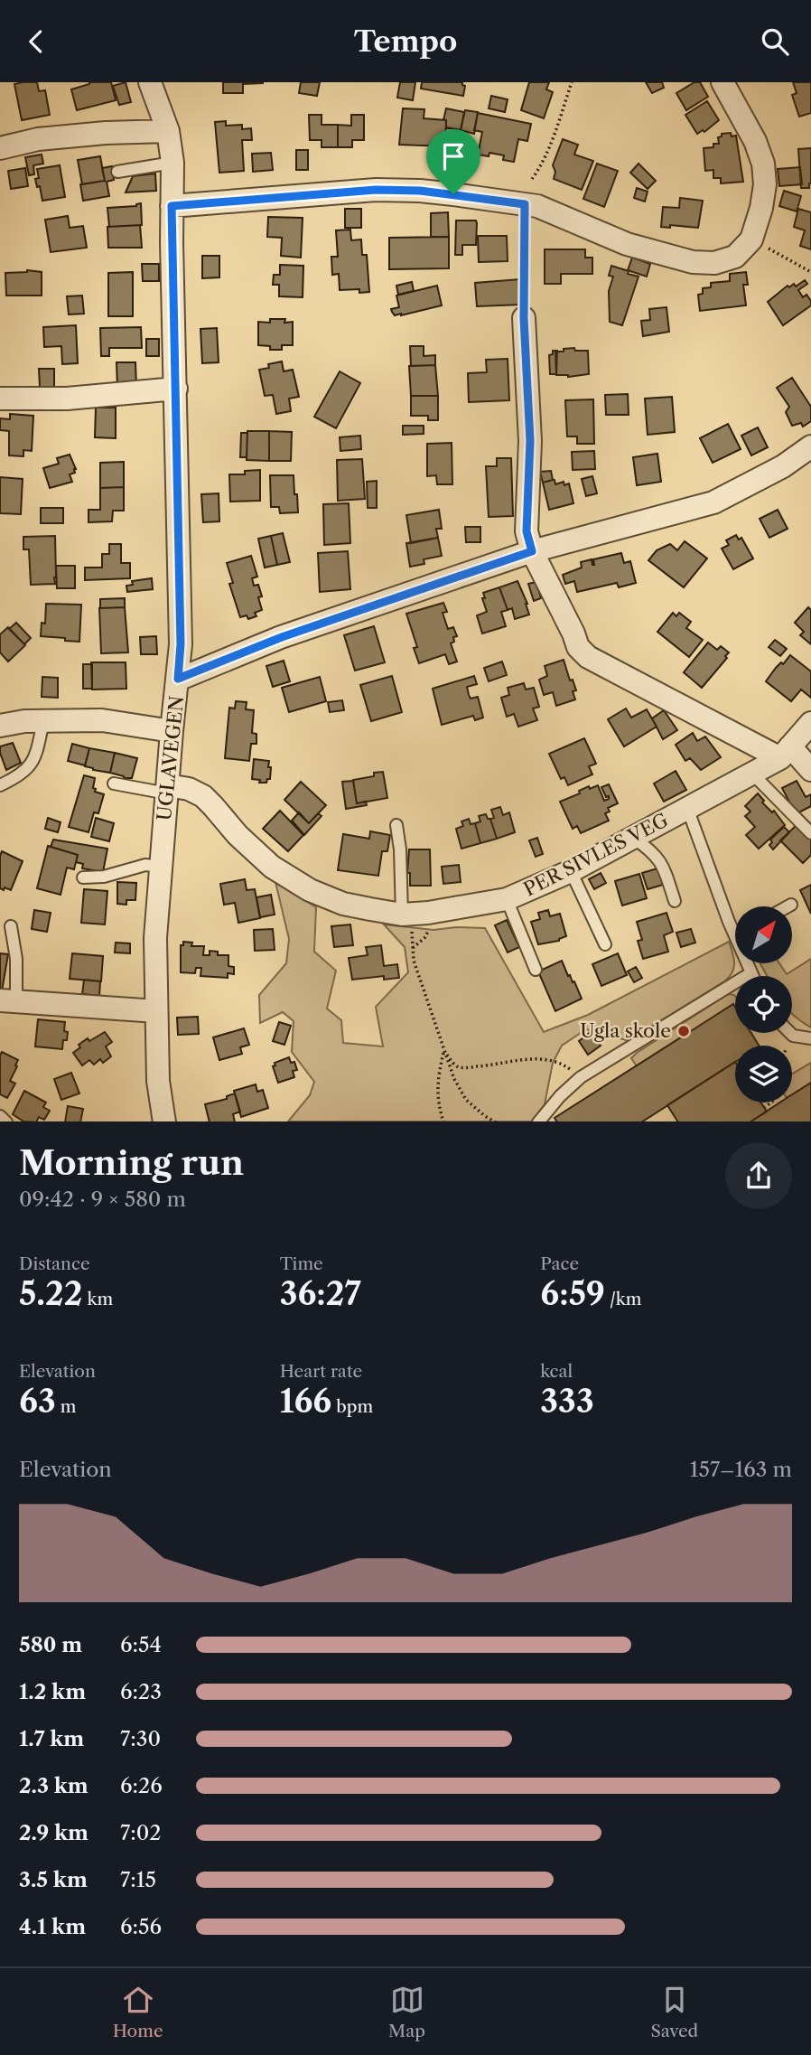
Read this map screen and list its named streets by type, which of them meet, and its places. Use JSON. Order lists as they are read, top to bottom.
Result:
{
  "streets": {
    "street": ["UGLAVEGEN", "PER SIVLES VEG"]
  },
  "crossings": [
    ["UGLAVEGEN", "PER SIVLES VEG"]
  ],
  "places": ["Ugla skole"],
  "north": "top right",
  "page": {
    "header": "Tempo",
    "heading": ["Morning run", "09:42 · 9 × 580 m"],
    "stats": [
      ["Distance", "5.22 km"],
      ["Time", "36:27"],
      ["Pace", "6:59 /km"],
      ["Elevation", "63 m"],
      ["Heart rate", "166 bpm"],
      ["kcal", "333"]
    ],
    "chart": ["Elevation", "157–163 m"],
    "list": [
      {
        "name": "580 m",
        "note": "6:54"
      },
      {
        "name": "1.2 km",
        "note": "6:23"
      },
      {
        "name": "1.7 km",
        "note": "7:30"
      },
      {
        "name": "2.3 km",
        "note": "6:26"
      },
      {
        "name": "2.9 km",
        "note": "7:02"
      },
      {
        "name": "3.5 km",
        "note": "7:15"
      },
      {
        "name": "4.1 km",
        "note": "6:56"
      }
    ],
    "tabs": ["Home", "Map", "Saved"]
  }
}
